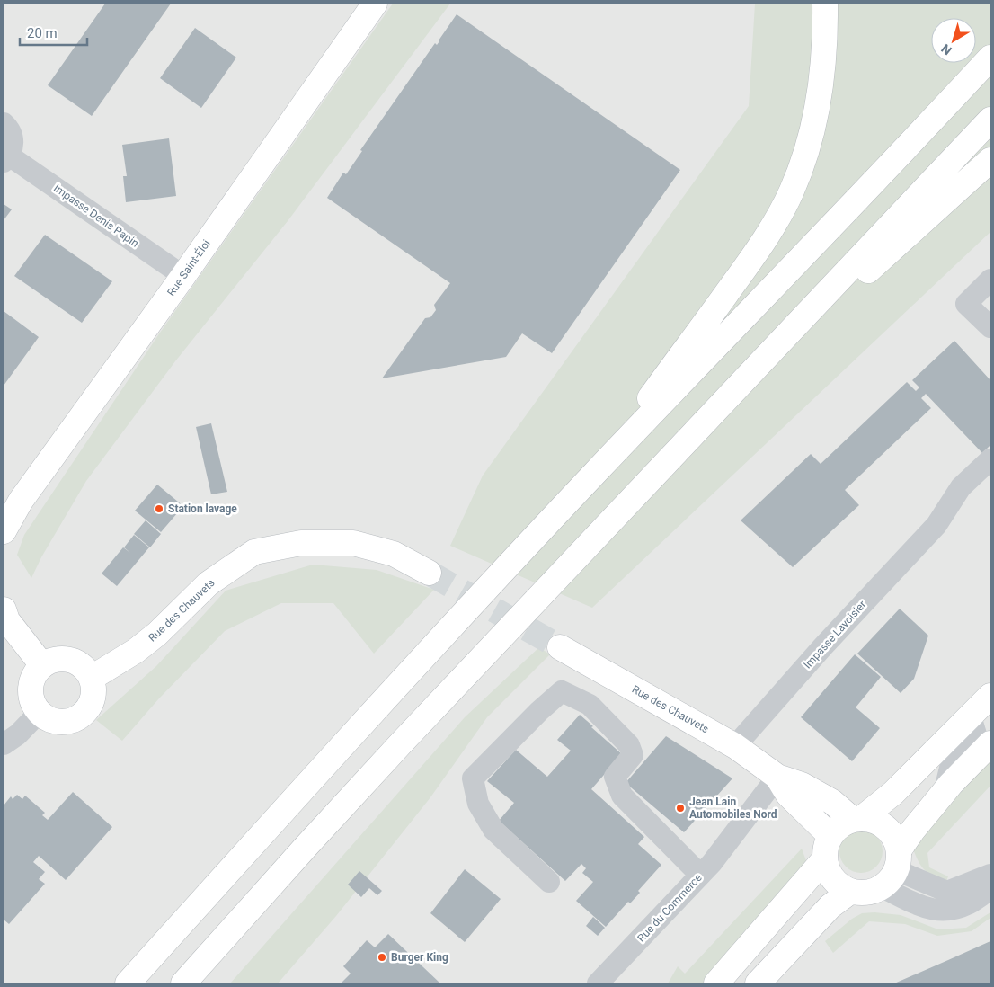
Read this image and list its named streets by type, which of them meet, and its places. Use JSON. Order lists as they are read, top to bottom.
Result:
{
  "streets": {
    "main road": ["Rue Saint-Éloi", "Rue des Chauvets"],
    "street": ["Impasse Denis Papin", "Impasse Lavoisier", "Rue du Commerce"]
  },
  "crossings": [
    ["Impasse Denis Papin", "Rue Saint-Éloi"],
    ["Rue des Chauvets", "Impasse Lavoisier"],
    ["Rue des Chauvets", "Rue du Commerce"]
  ],
  "places": ["Station lavage", "Jean Lain Automobiles Nord", "Burger King"],
  "scale_bar": "20 m",
  "north": "bottom left"
}
